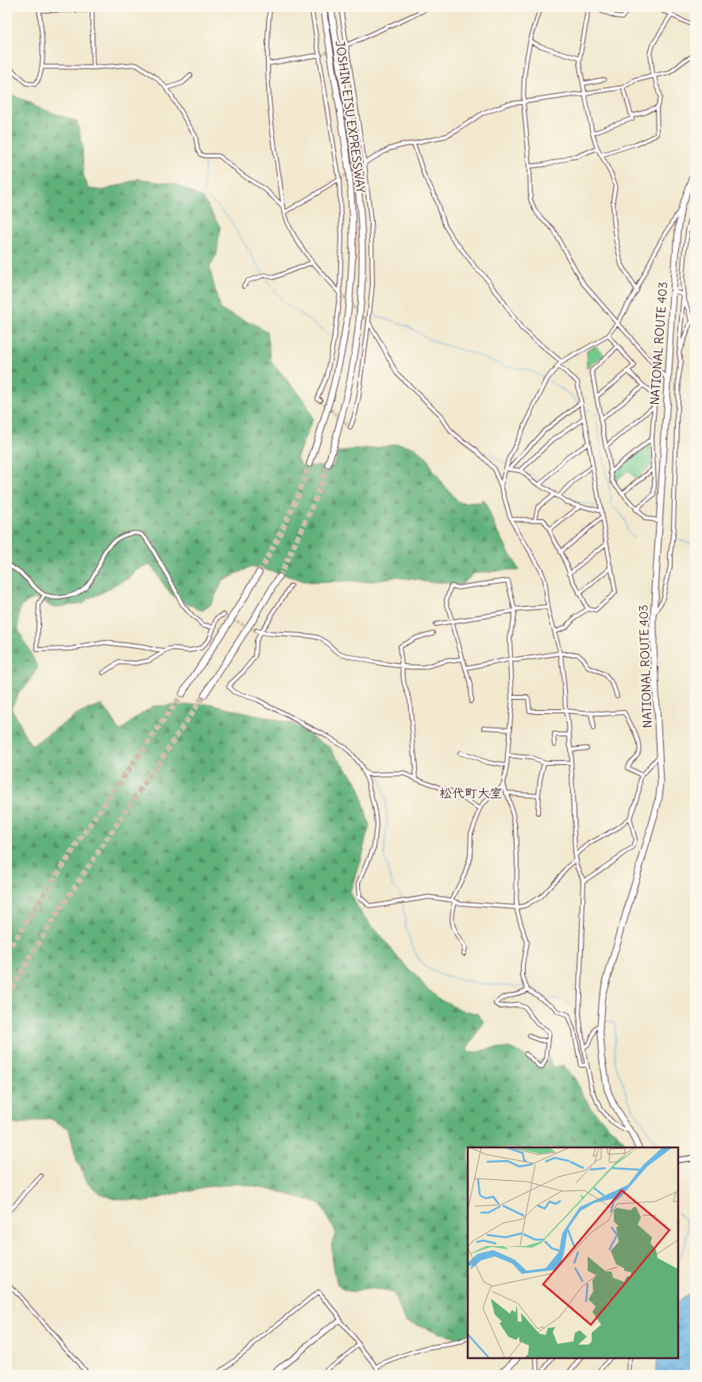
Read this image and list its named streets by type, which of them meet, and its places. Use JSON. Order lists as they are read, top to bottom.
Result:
{
  "streets": {
    "highway": ["JOSHIN-ETSU EXPRESSWAY", "NATIONAL ROUTE 403"]
  },
  "districts": ["松代町大室"]
}
